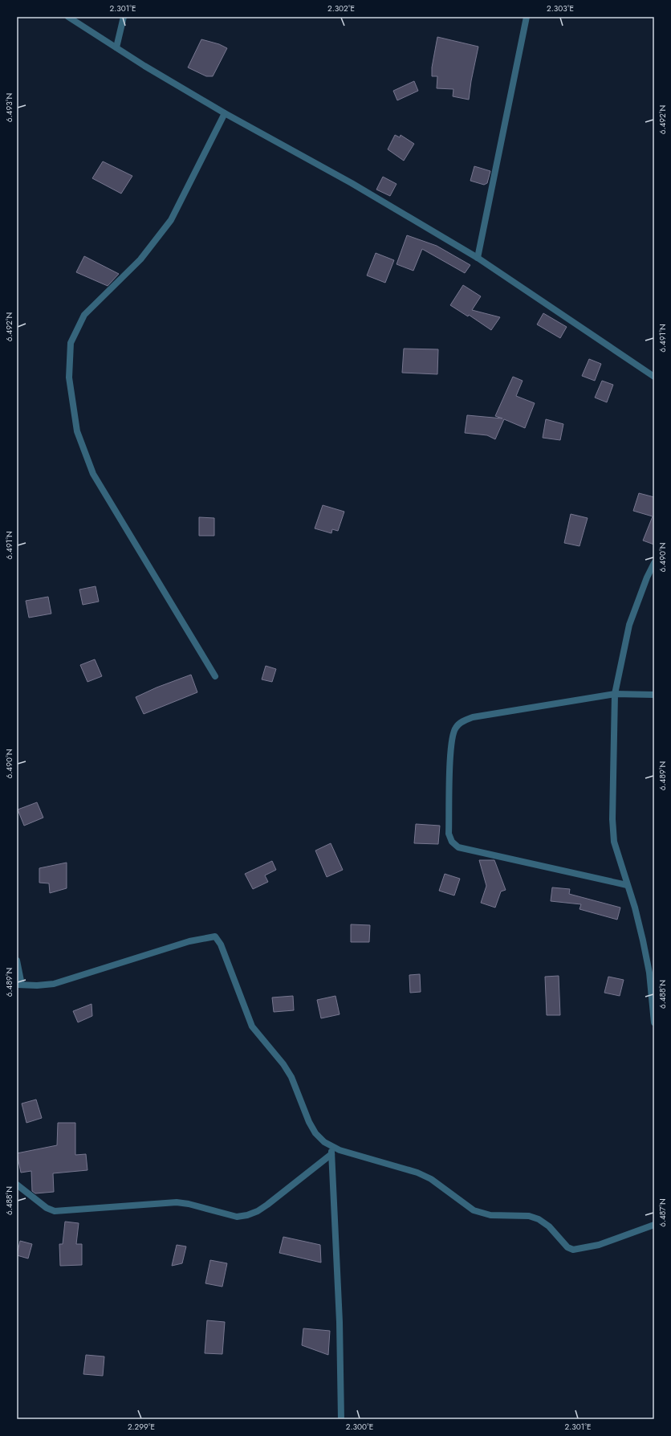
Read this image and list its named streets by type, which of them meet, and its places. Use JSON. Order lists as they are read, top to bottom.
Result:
{
  "coordinates": [
    "2.301°E",
    "2.302°E",
    "2.303°E",
    "6.493°N",
    "6.492°N",
    "6.491°N",
    "6.490°N",
    "6.489°N",
    "6.488°N",
    "6.487°N",
    "2.299°E",
    "2.300°E"
  ]
}
